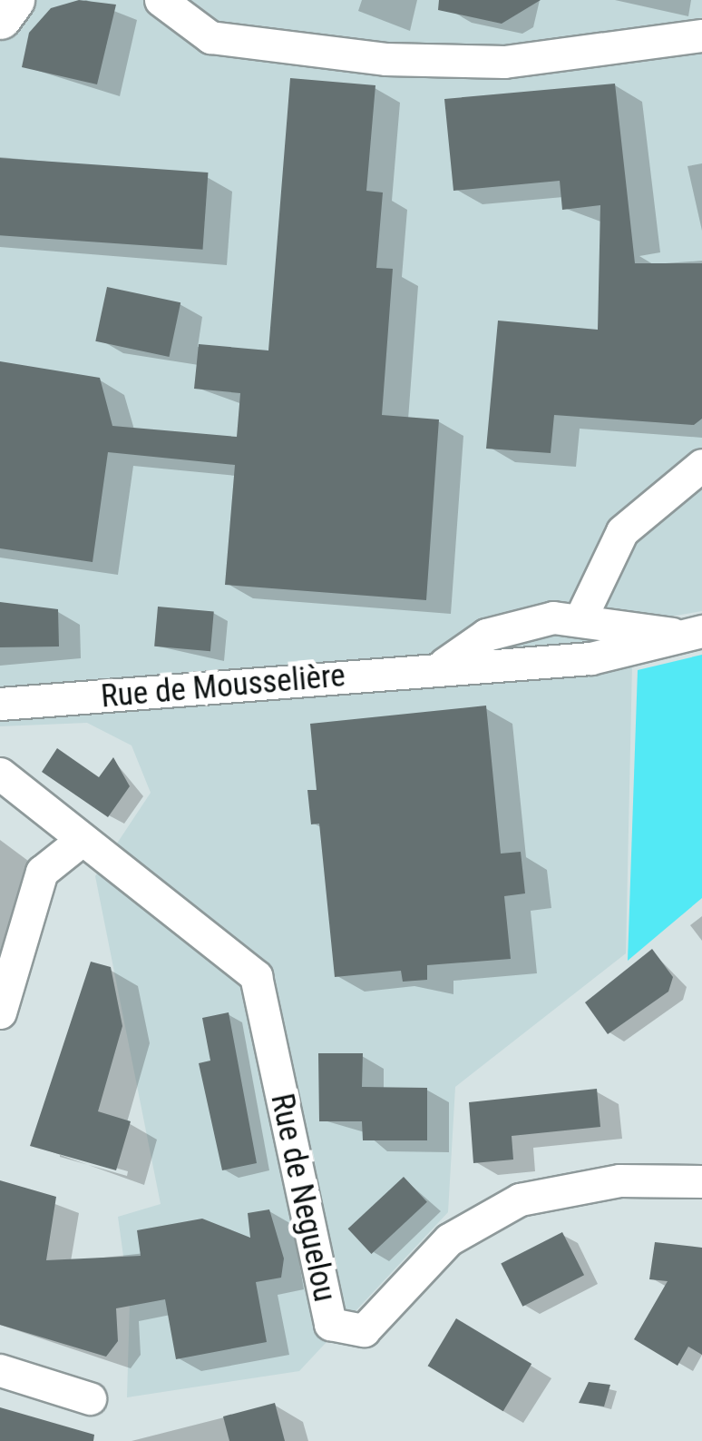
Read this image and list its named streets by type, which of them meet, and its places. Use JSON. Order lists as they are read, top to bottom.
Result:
{
  "streets": {
    "street": ["Rue de Mousselière", "Rue de Neguelou"]
  }
}
